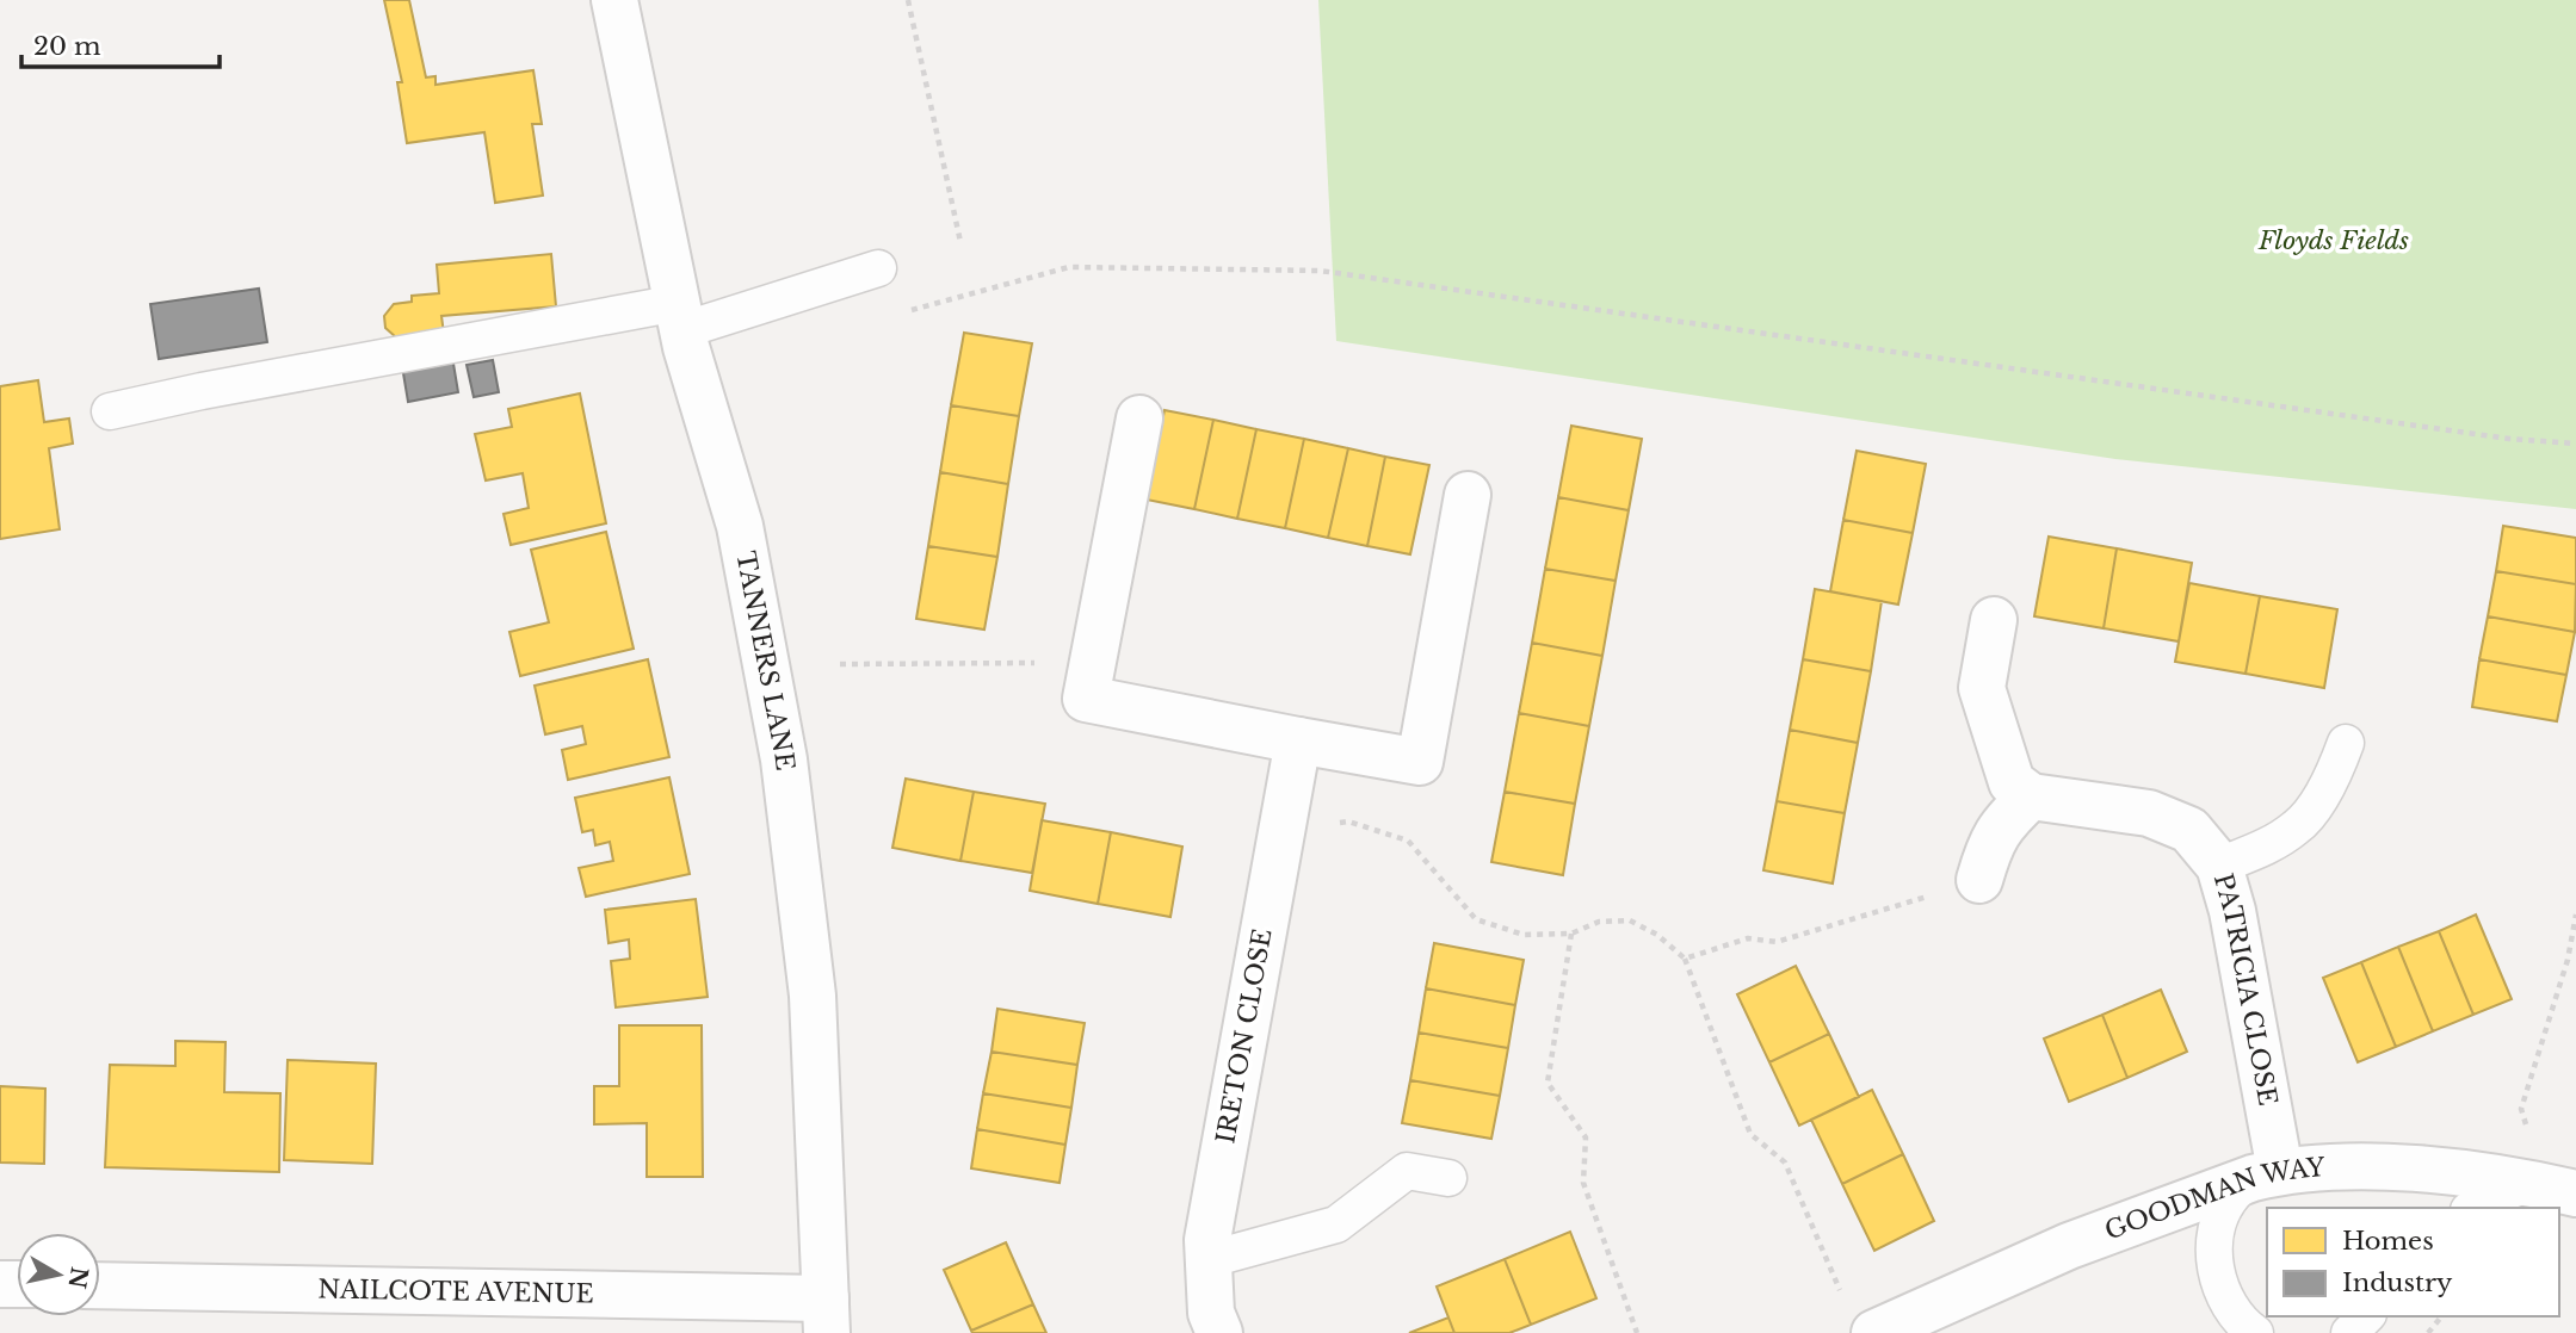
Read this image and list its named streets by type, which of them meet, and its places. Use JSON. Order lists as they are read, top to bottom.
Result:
{
  "streets": {
    "street": [
      "TANNERS LANE",
      "PATRICIA CLOSE",
      "IRETON CLOSE",
      "GOODMAN WAY",
      "NAILCOTE AVENUE"
    ]
  },
  "crossings": [
    ["TANNERS LANE", "NAILCOTE AVENUE"],
    ["PATRICIA CLOSE", "GOODMAN WAY"]
  ],
  "parks": ["Floyds Fields"],
  "legend": ["Homes", "Industry"],
  "scale_bar": "20 m",
  "north": "right"
}
